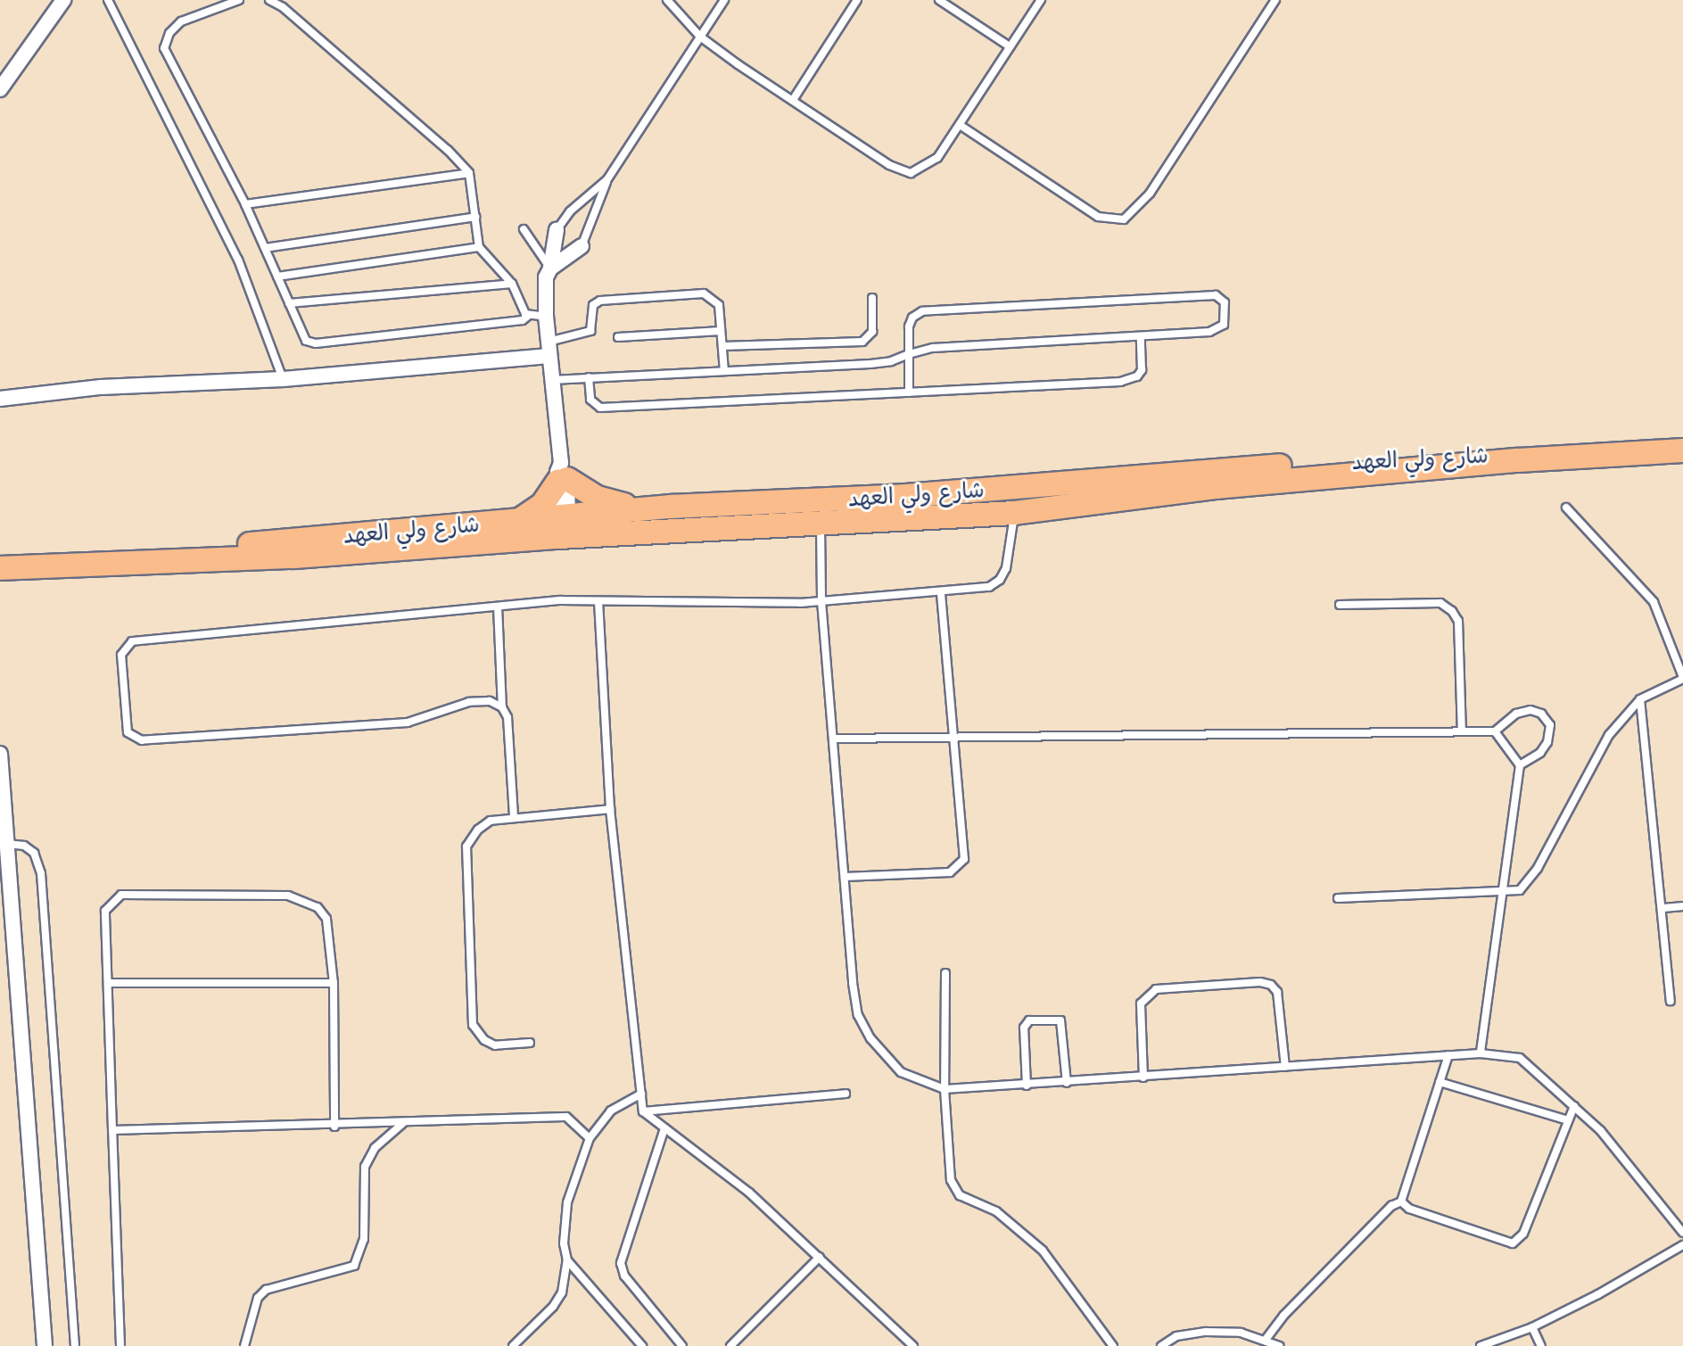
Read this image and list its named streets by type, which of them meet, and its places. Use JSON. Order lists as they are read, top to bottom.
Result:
{
  "streets": {
    "main road": ["شارع ولي العهد"]
  }
}
